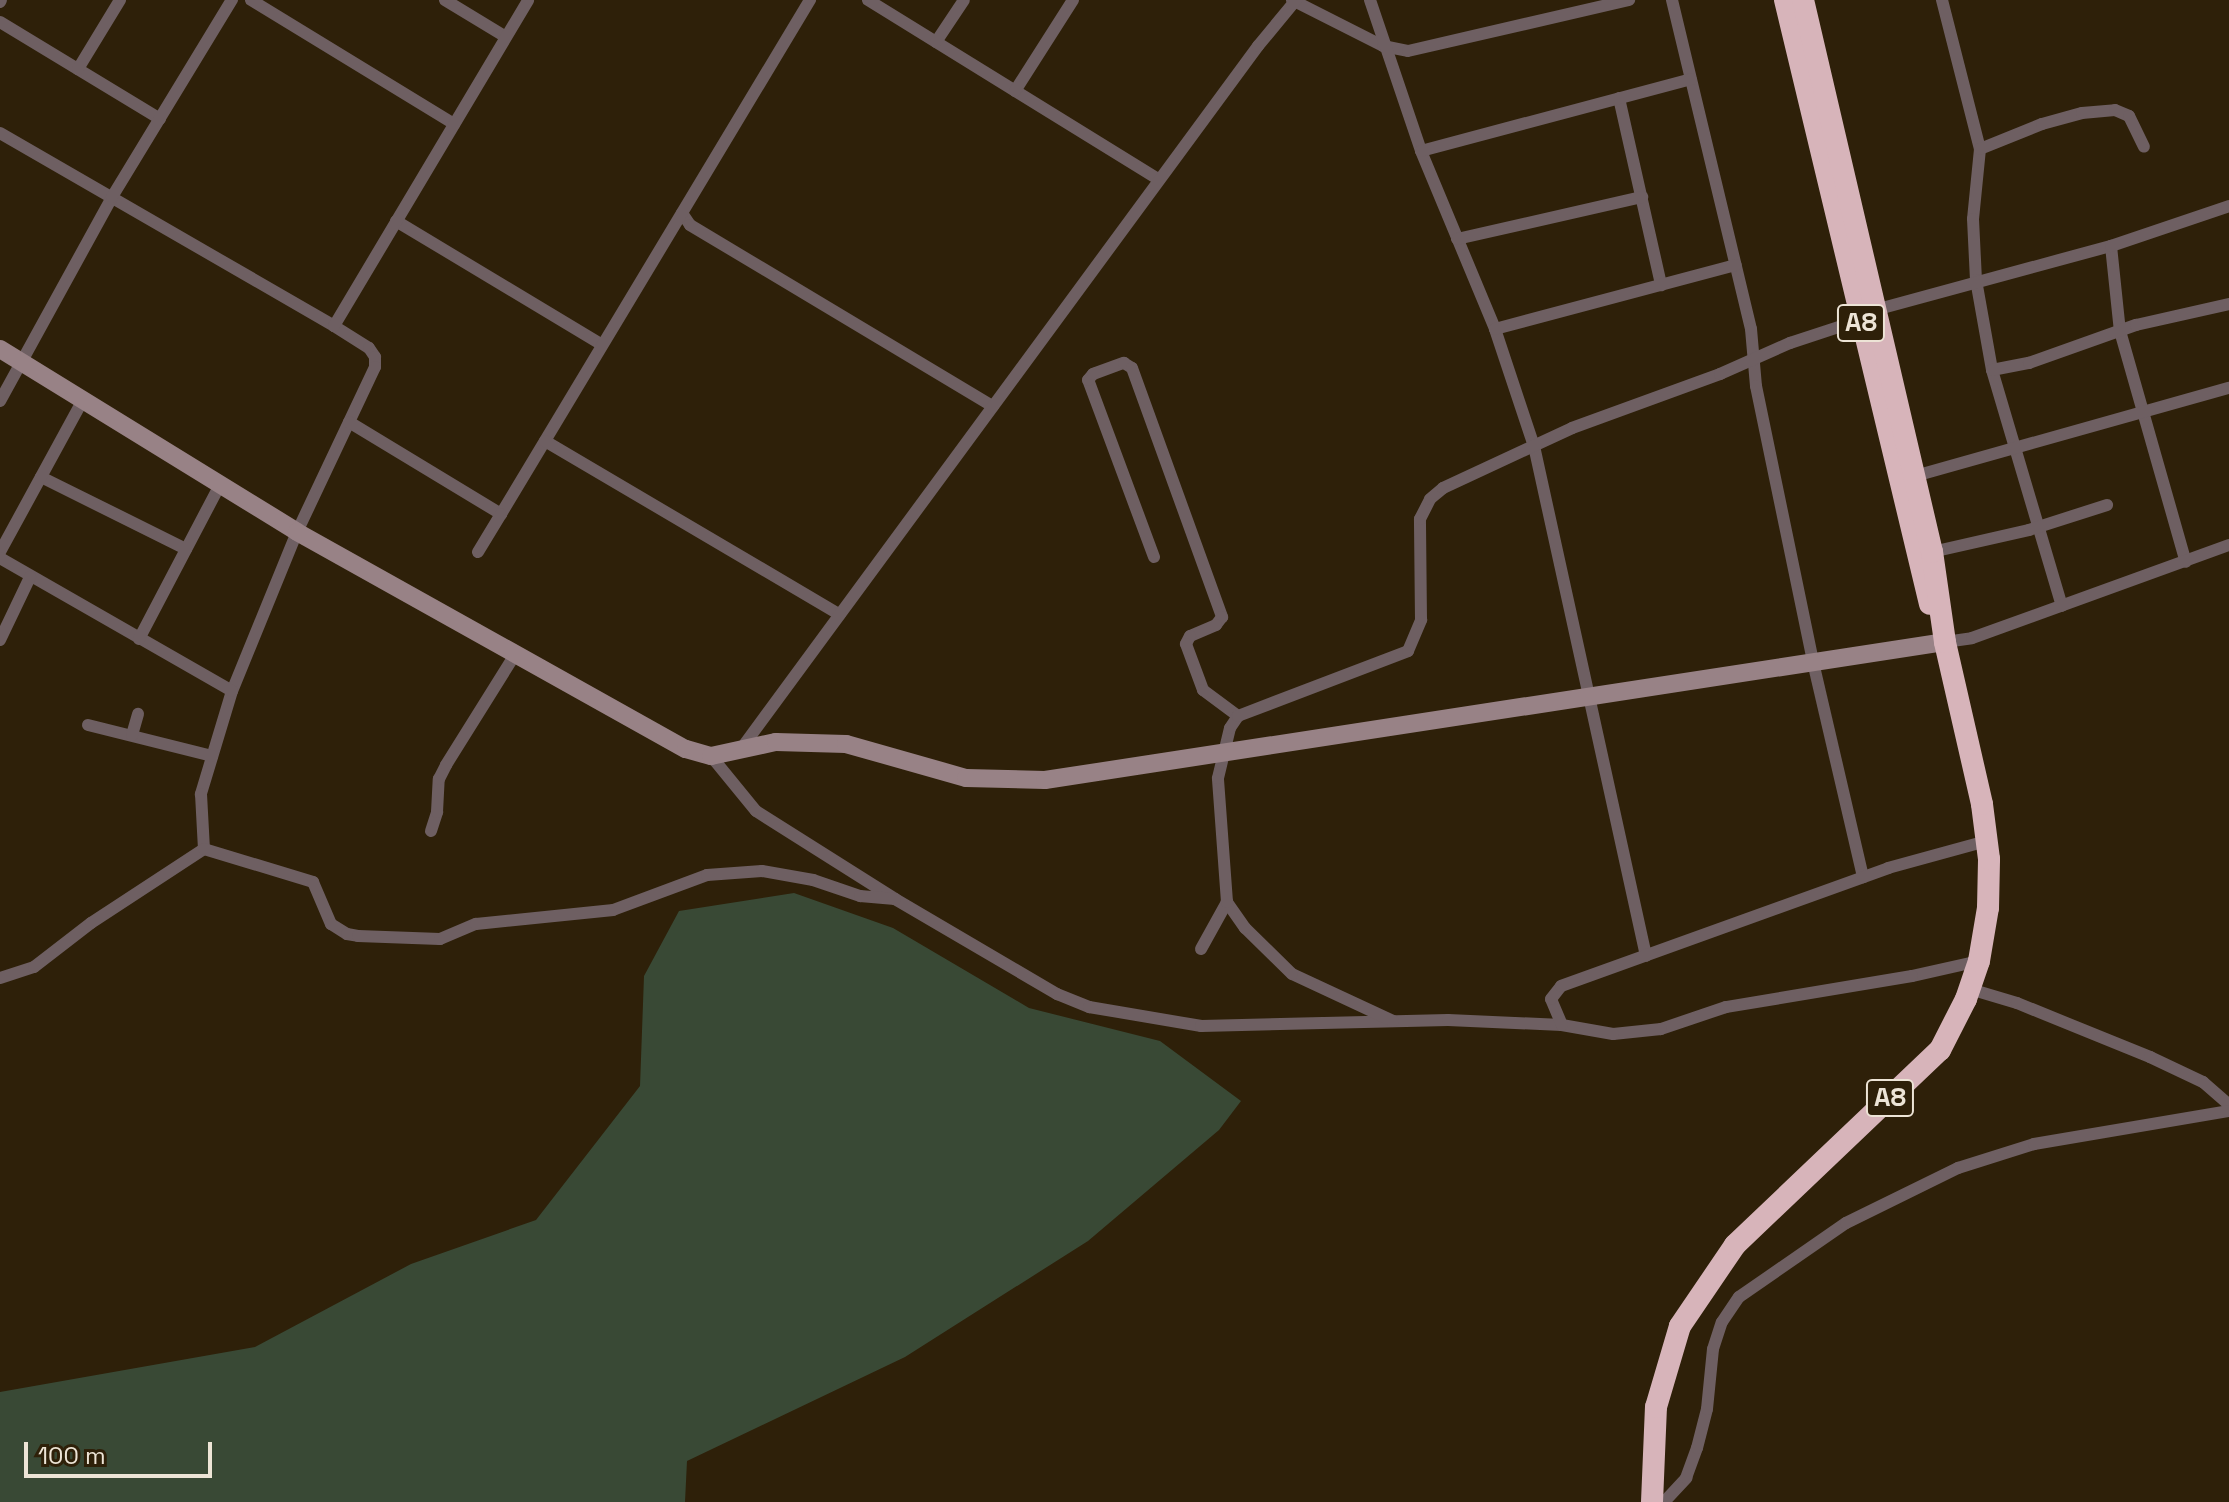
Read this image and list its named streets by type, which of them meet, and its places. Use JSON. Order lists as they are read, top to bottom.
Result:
{
  "streets": {
    "highway": ["A8"]
  },
  "scale_bar": "100 m"
}
